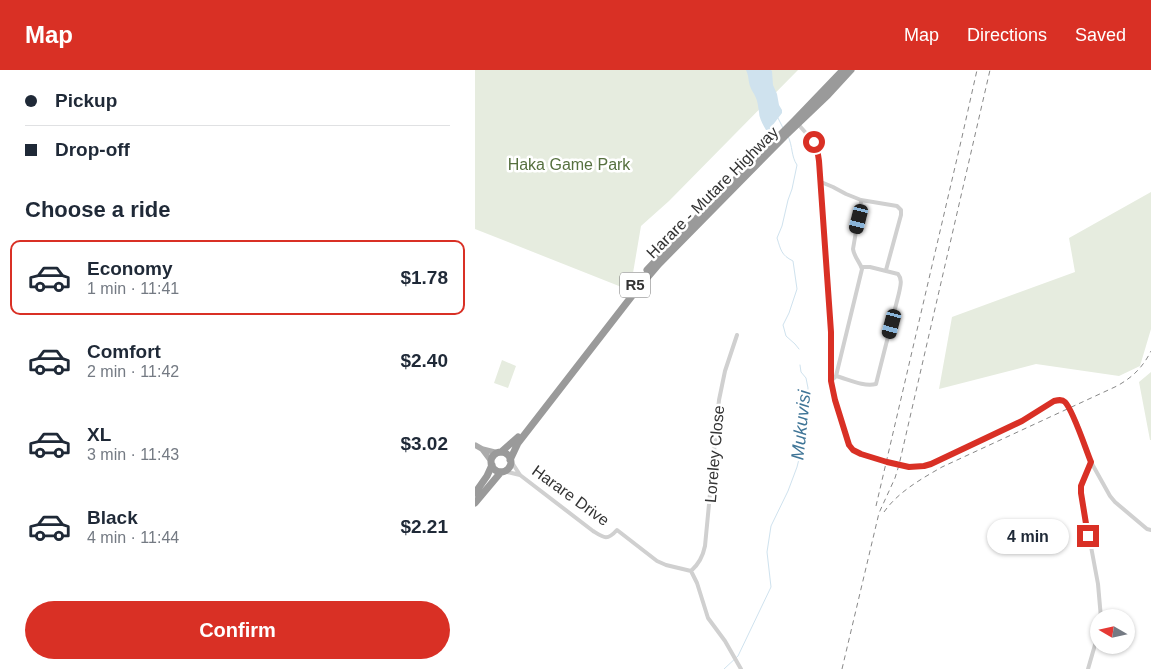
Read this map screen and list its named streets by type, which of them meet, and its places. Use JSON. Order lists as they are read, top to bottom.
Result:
{
  "streets": {
    "highway": ["Harare - Mutare Highway", "R5"],
    "street": ["Loreley Close", "Harare Drive"]
  },
  "crossings": [
    ["Harare - Mutare Highway", "R5"],
    ["Harare - Mutare Highway", "Harare Drive"],
    ["R5", "Harare Drive"],
    ["Loreley Close", "Harare Drive"]
  ],
  "water": ["Mukuvisi"],
  "parks": ["Haka Game Park"],
  "north": "left",
  "page": {
    "header": "Map",
    "nav": ["Map", "Directions", "Saved"],
    "banner": ["Pickup", "Drop-off"],
    "heading": "Choose a ride",
    "list": [
      {
        "name": "Economy",
        "note": "1 min · 11:41",
        "value": "$1.78"
      },
      {
        "name": "Comfort",
        "note": "2 min · 11:42",
        "value": "$2.40"
      },
      {
        "name": "XL",
        "note": "3 min · 11:43",
        "value": "$3.02"
      },
      {
        "name": "Black",
        "note": "4 min · 11:44",
        "value": "$2.21"
      }
    ],
    "bubble": "4 min",
    "buttons": "Confirm"
  }
}
